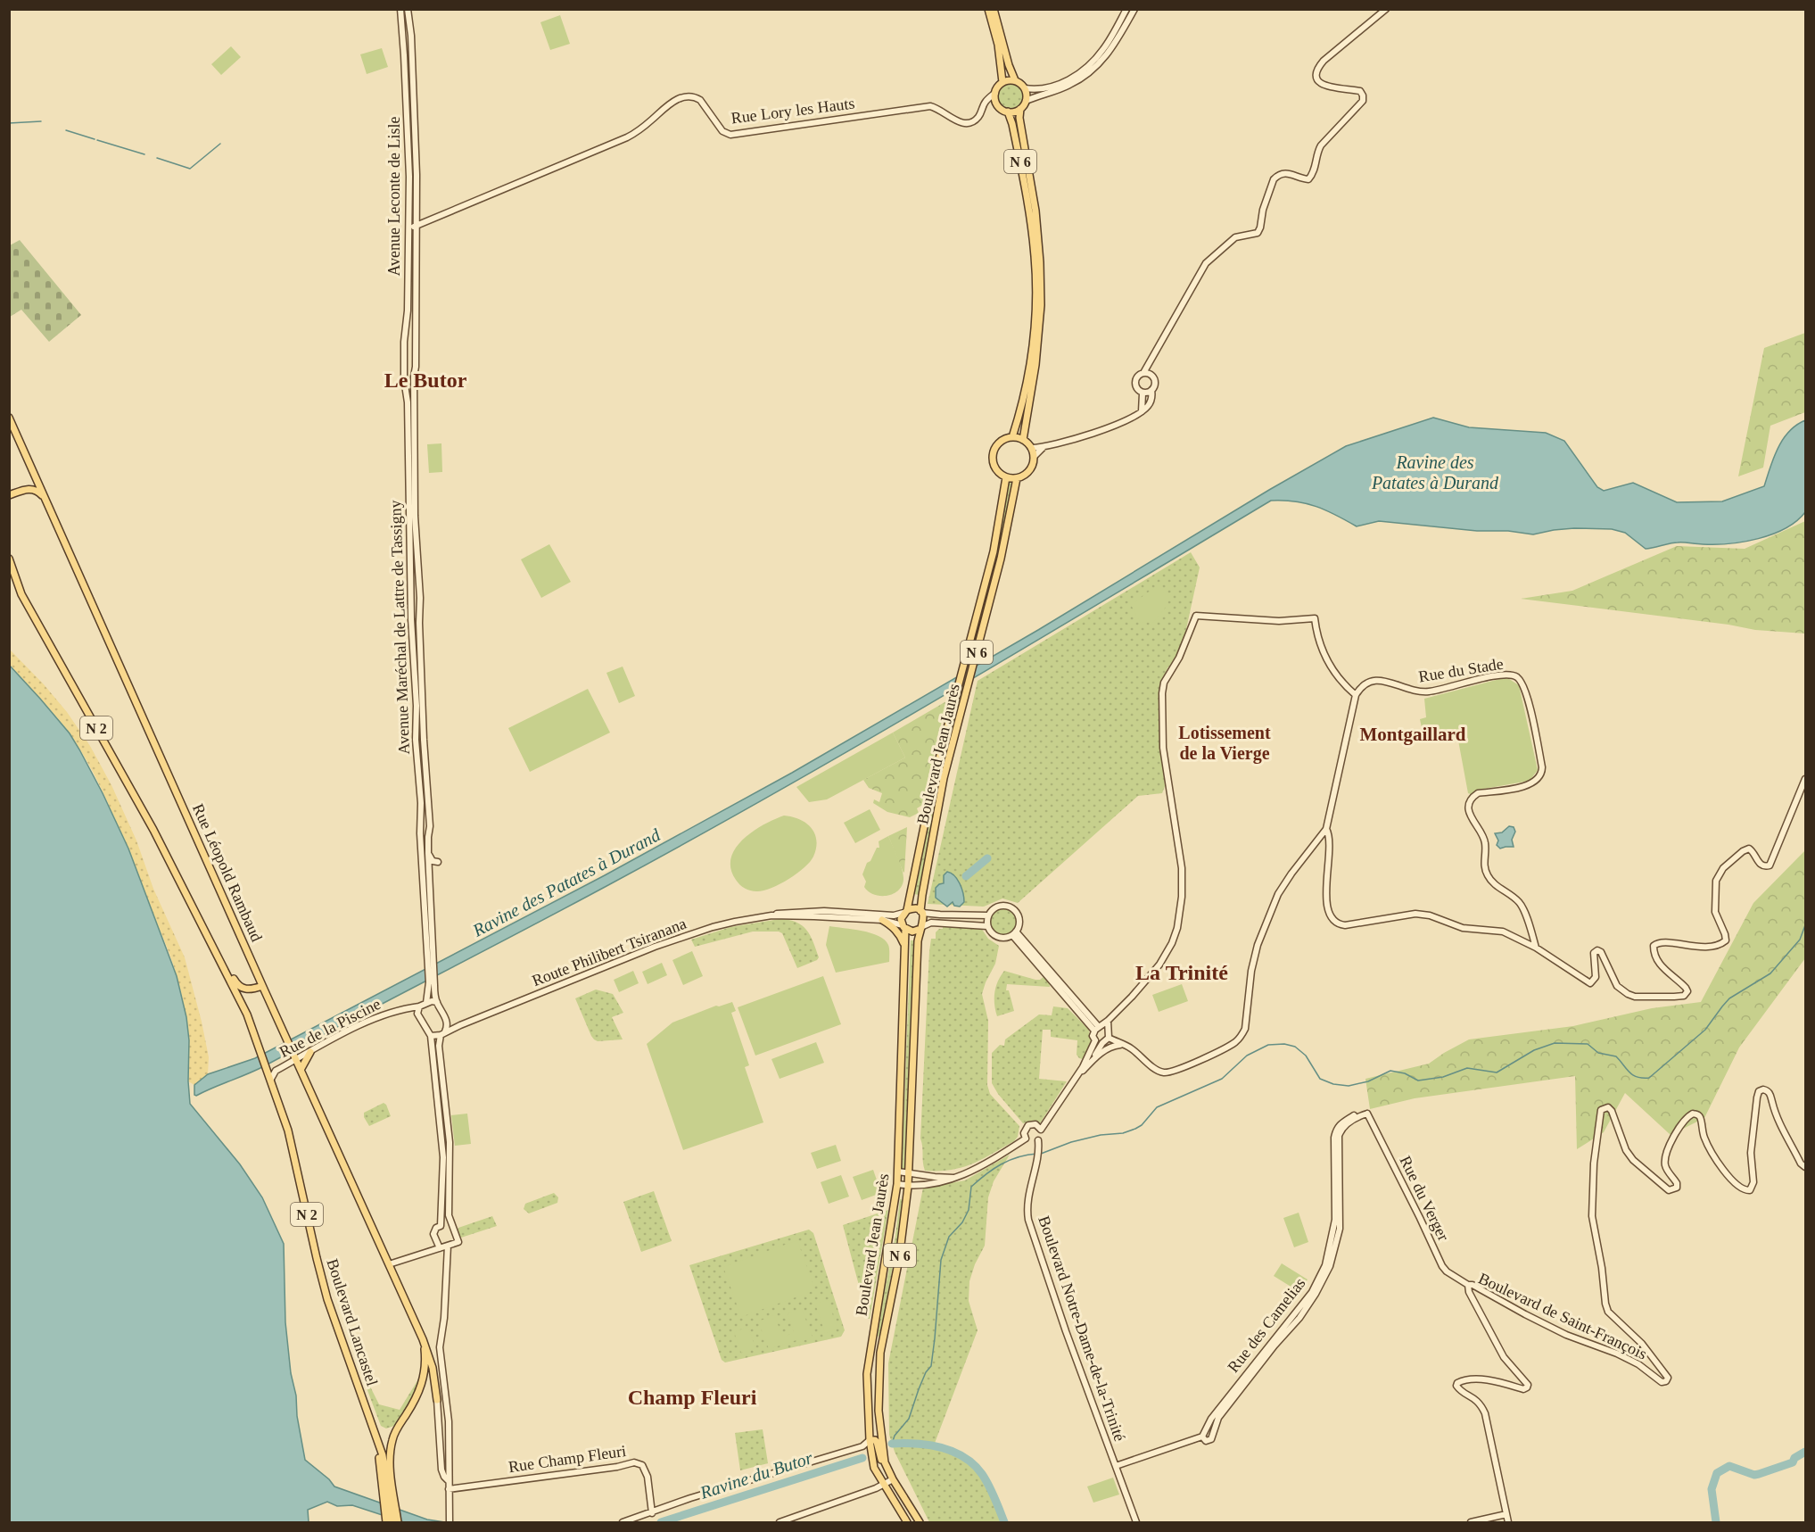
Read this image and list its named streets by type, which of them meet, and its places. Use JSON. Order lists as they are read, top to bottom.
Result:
{
  "streets": {
    "main road": [
      "N 6",
      "N 2",
      "Boulevard Jean Jaurès",
      "Rue Léopold Rambaud",
      "Boulevard Lancastel"
    ],
    "street": [
      "Rue Lory les Hauts",
      "Avenue Leconte de Lisle",
      "Avenue Maréchal de Lattre de Tassigny",
      "Rue du Stade",
      "Route Philibert Tsiranana",
      "Rue de la Piscine",
      "Rue du Verger",
      "Boulevard de Saint-François",
      "Rue des Camelias",
      "Boulevard Notre-Dame-de-la-Trinité",
      "Rue Champ Fleuri"
    ]
  },
  "crossings": [
    ["Rue Lory les Hauts", "N 6"],
    ["Rue Lory les Hauts", "Avenue Leconte de Lisle"],
    ["N 6", "Boulevard Jean Jaurès"],
    ["Avenue Leconte de Lisle", "Avenue Maréchal de Lattre de Tassigny"],
    ["N 2", "Boulevard Lancastel"],
    ["Boulevard Jean Jaurès", "Route Philibert Tsiranana"],
    ["Rue Léopold Rambaud", "Rue de la Piscine"],
    ["Route Philibert Tsiranana", "Rue de la Piscine"],
    ["Rue de la Piscine", "Boulevard Lancastel"],
    ["Rue du Verger", "Boulevard de Saint-François"],
    ["Rue du Verger", "Rue des Camelias"]
  ],
  "districts": [
    "Le Butor",
    "Lotissement de la Vierge",
    "Montgaillard",
    "La Trinité",
    "Champ Fleuri"
  ],
  "water": ["Ravine des Patates à Durand", "Ravine du Butor"]
}
